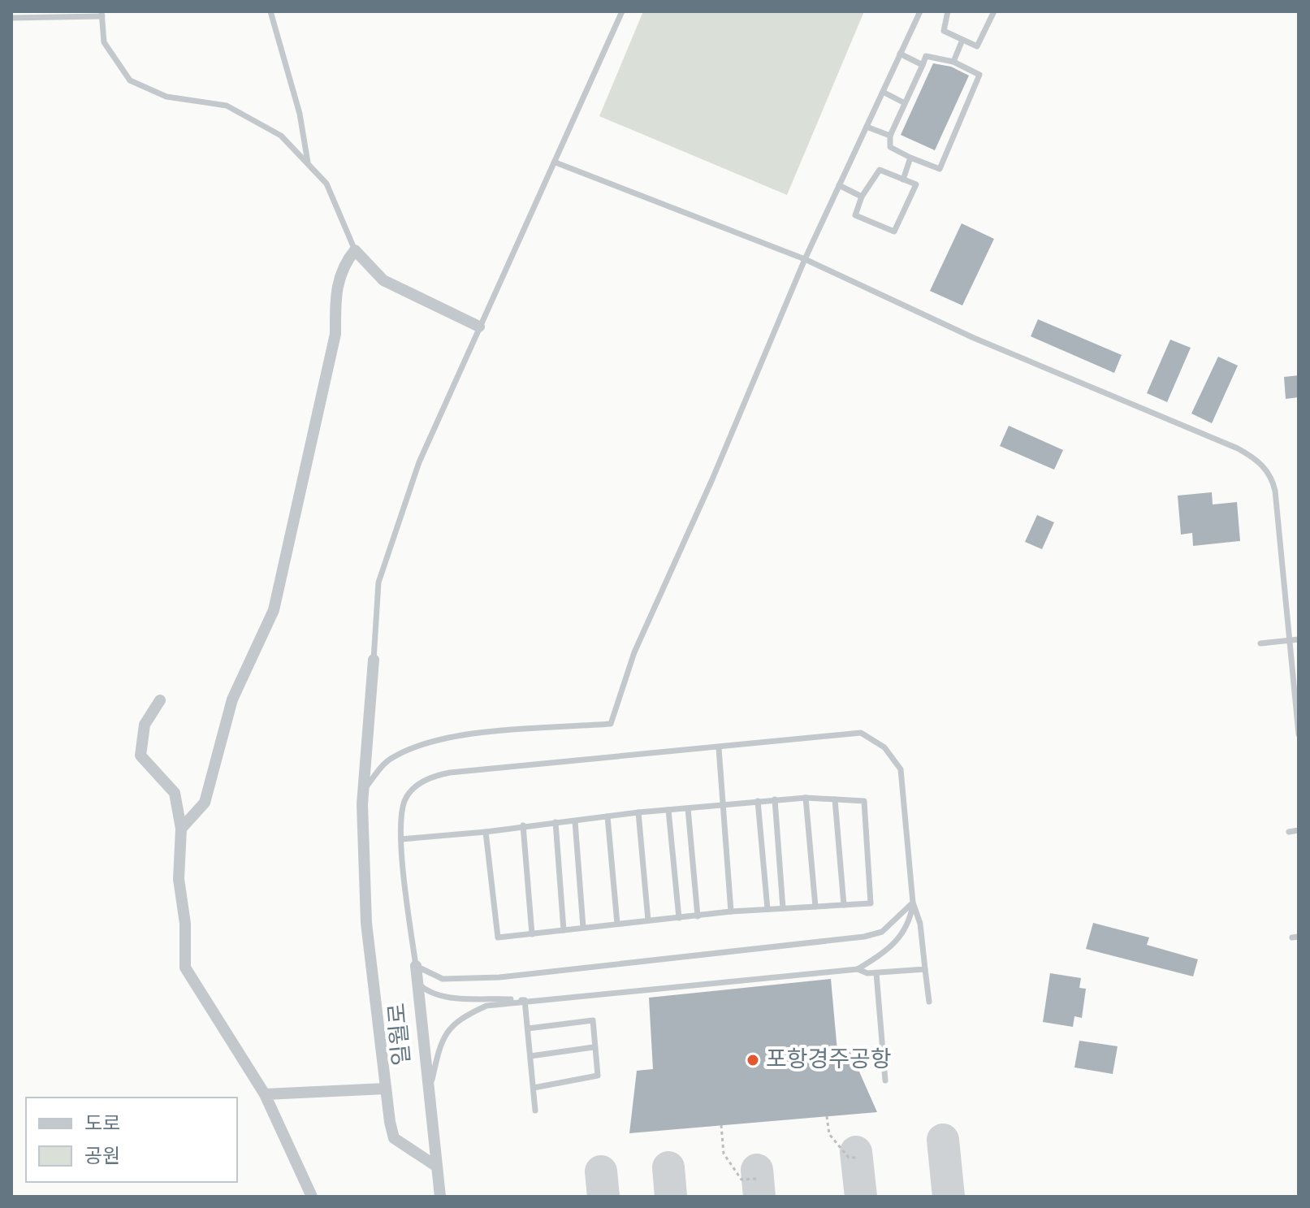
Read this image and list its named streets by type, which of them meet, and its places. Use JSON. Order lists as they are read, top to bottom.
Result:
{
  "streets": {
    "street": ["일월로"]
  },
  "places": ["포항경주공항"],
  "legend": ["도로", "공원"]
}
